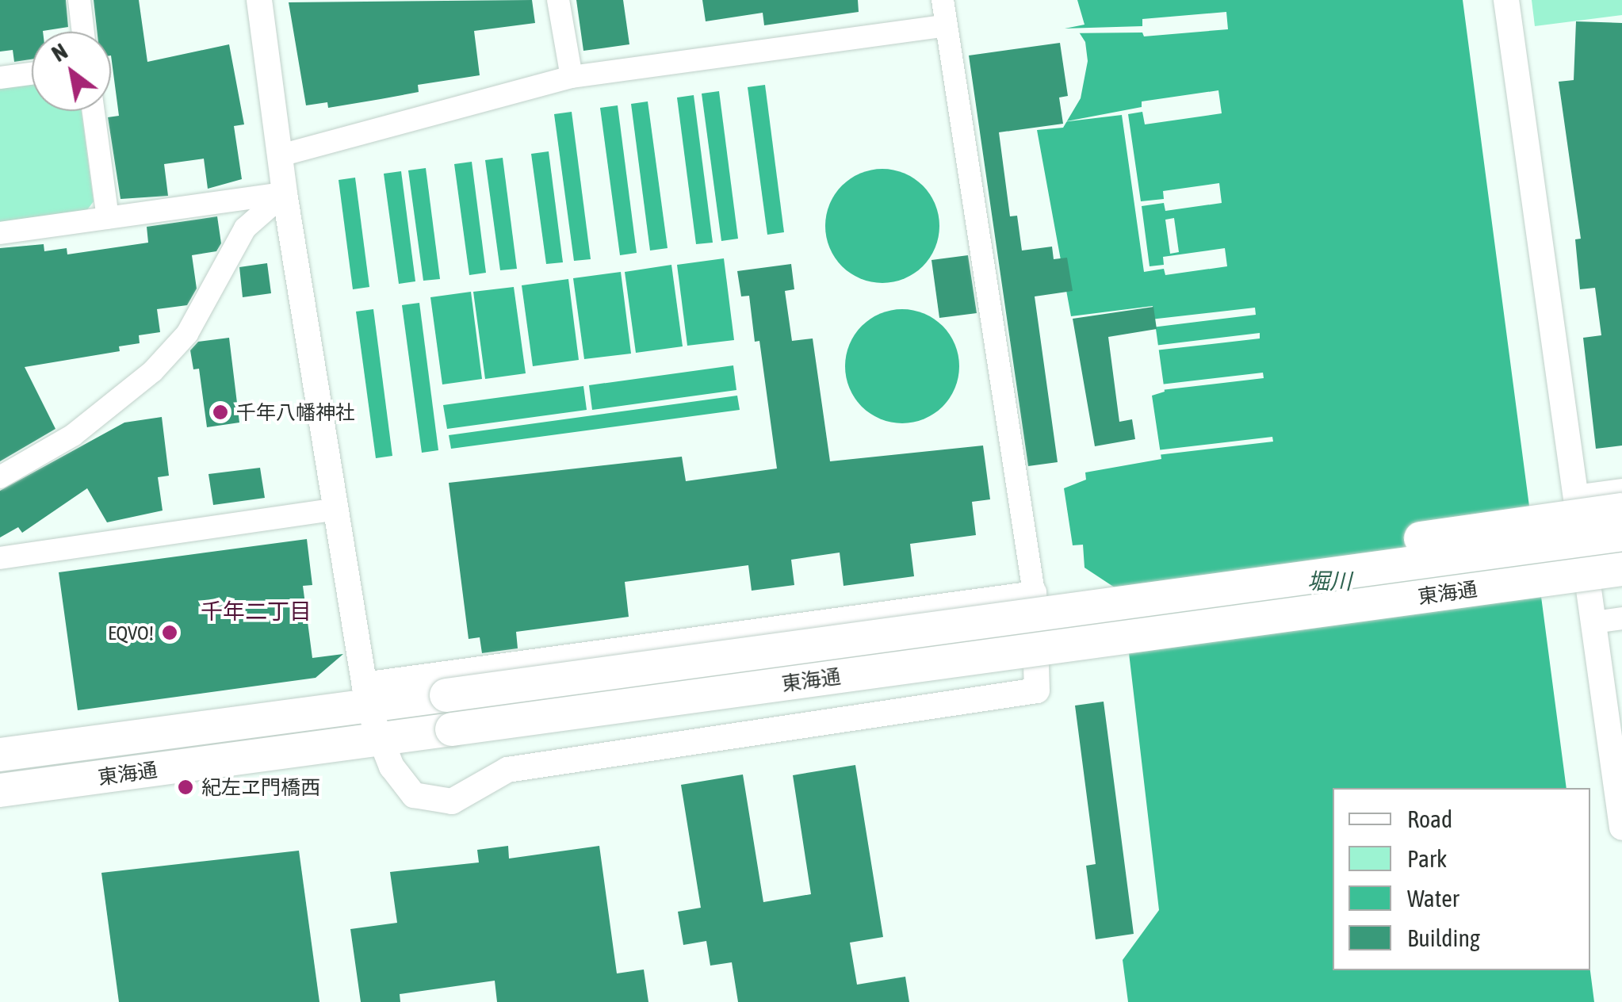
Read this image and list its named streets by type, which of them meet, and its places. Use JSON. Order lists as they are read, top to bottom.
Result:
{
  "streets": {
    "main road": ["東海通"]
  },
  "districts": ["千年二丁目"],
  "water": ["堀川"],
  "places": ["千年八幡神社", "EQVO!", "紀左ヱ門橋西"],
  "legend": [
    "Road",
    "Park",
    "Water",
    "Building"
  ],
  "north": "top left"
}
